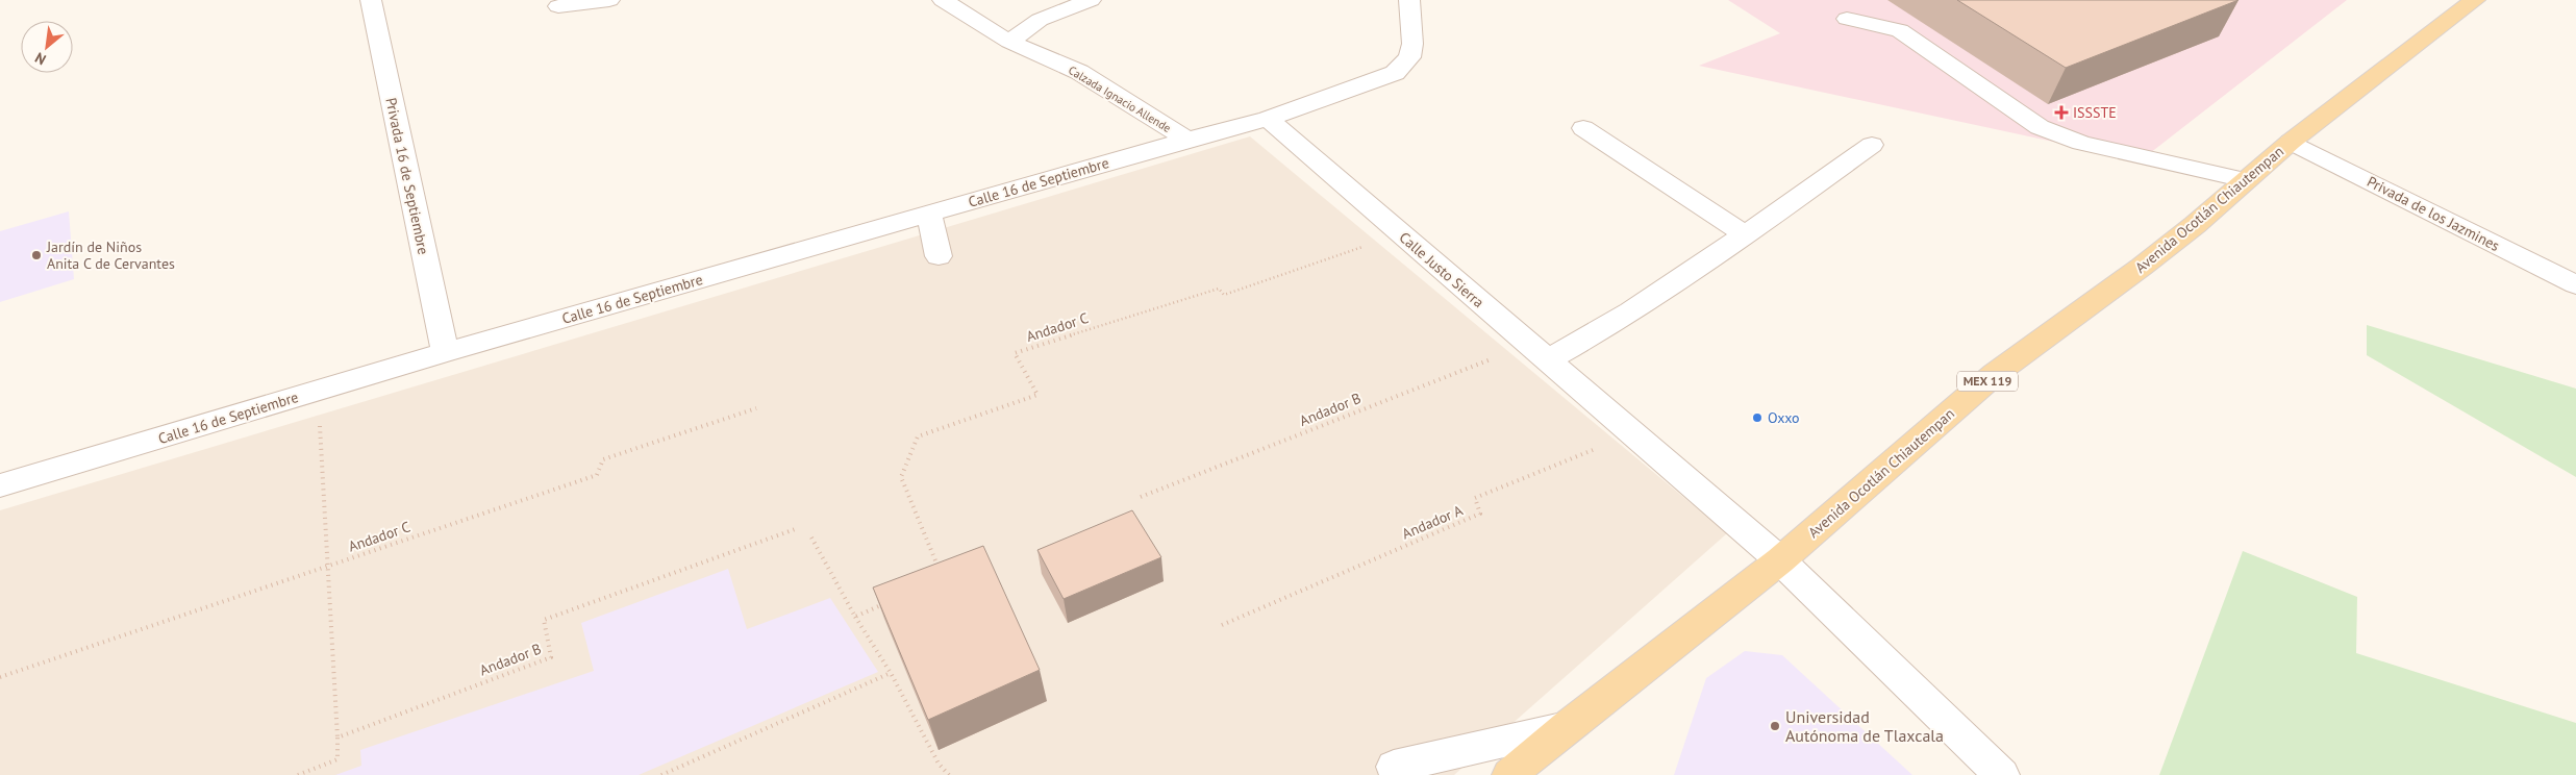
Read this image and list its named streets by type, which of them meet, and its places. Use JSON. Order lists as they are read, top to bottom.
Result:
{
  "streets": {
    "main road": ["Avenida Ocotlán Chiautempan", "MEX 119"],
    "street": [
      "Calzada Ignacio Allende",
      "Privada 16 de Septiembre",
      "Calle 16 de Septiembre",
      "Privada de los Jazmines",
      "Calle Justo Sierra"
    ],
    "path": ["Andador C", "Andador B", "Andador A"]
  },
  "crossings": [
    ["Calzada Ignacio Allende", "Calle 16 de Septiembre"],
    ["Privada 16 de Septiembre", "Calle 16 de Septiembre"],
    ["Calle 16 de Septiembre", "Calle Justo Sierra"],
    ["Avenida Ocotlán Chiautempan", "Privada de los Jazmines"],
    ["Avenida Ocotlán Chiautempan", "Calle Justo Sierra"],
    ["Calle Justo Sierra", "Andador C"],
    ["Calle Justo Sierra", "Andador B"],
    ["Calle Justo Sierra", "Andador A"]
  ],
  "places": {
    "health": ["ISSSTE"],
    "other": ["Jardín de Niños Anita C de Cervantes", "Oxxo", "Universidad Autónoma de Tlaxcala"]
  },
  "north": "bottom left"
}
